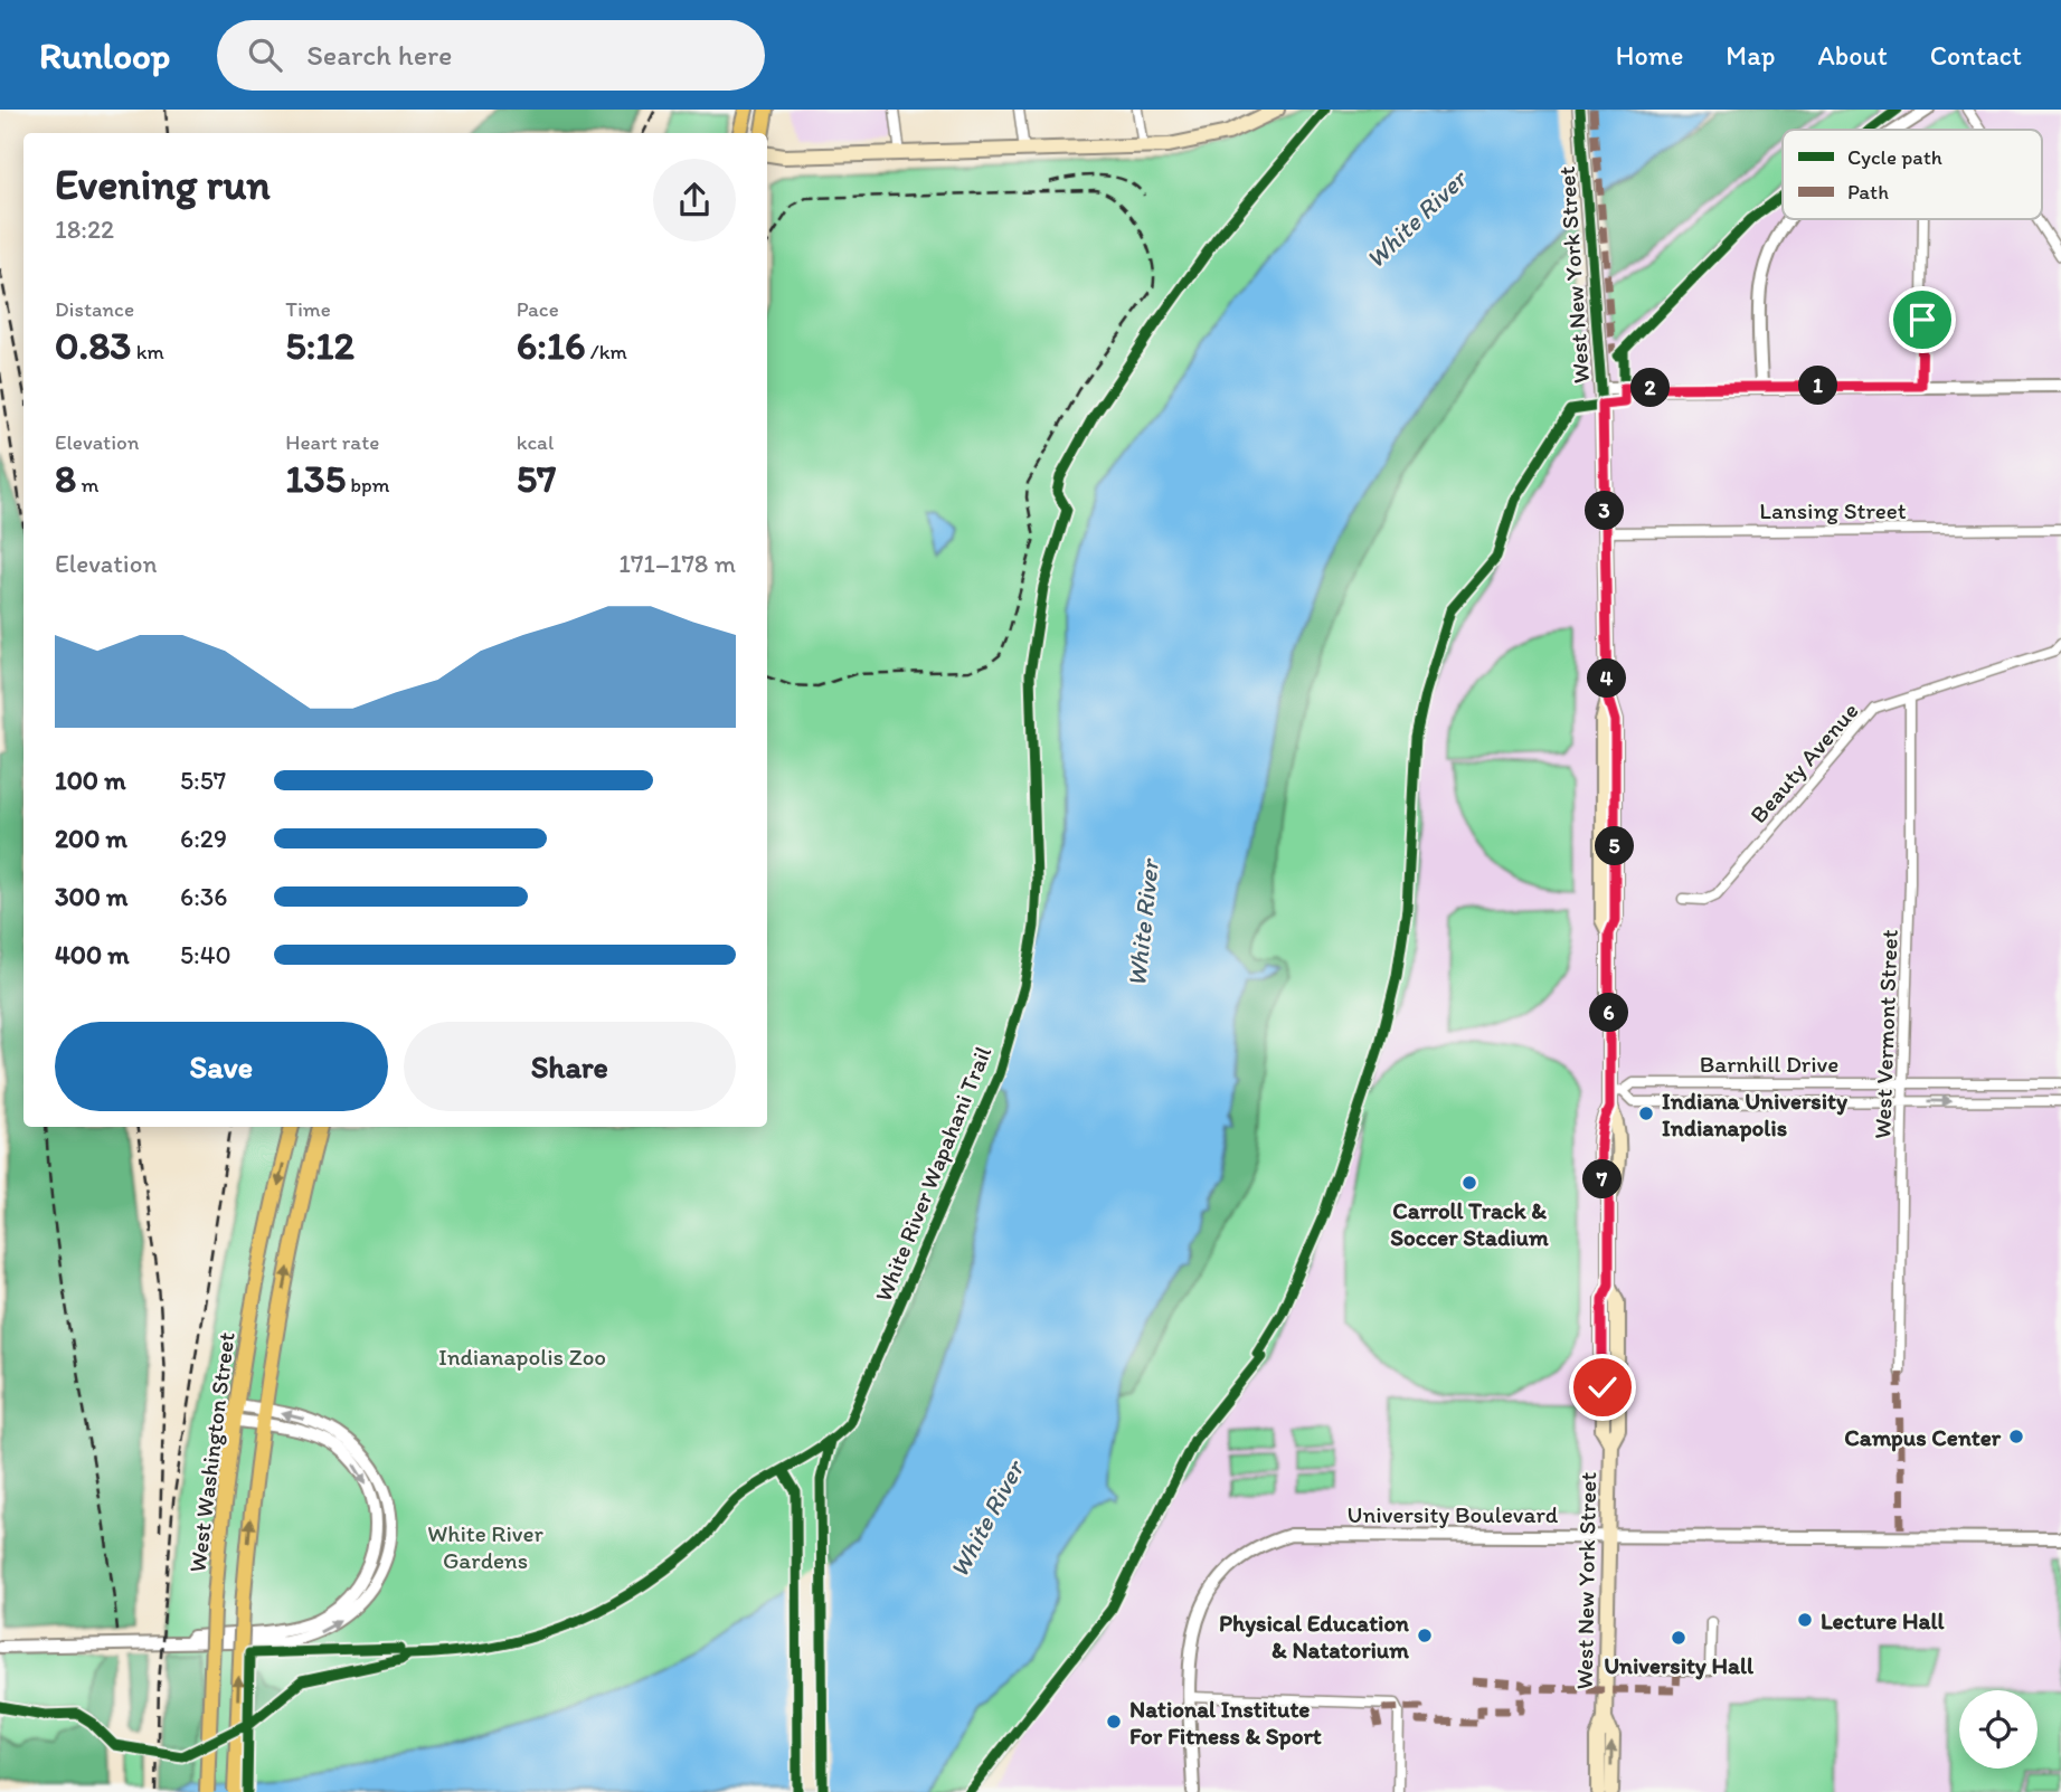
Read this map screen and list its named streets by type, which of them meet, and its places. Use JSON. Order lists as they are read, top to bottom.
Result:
{
  "streets": {
    "main road": ["West New York Street", "West Washington Street"],
    "street": [
      "Lansing Street",
      "Beauty Avenue",
      "West Vermont Street",
      "Barnhill Drive",
      "University Boulevard"
    ],
    "cycle path": ["White River Wapahani Trail"]
  },
  "crossings": [
    ["West New York Street", "Lansing Street"],
    ["West New York Street", "Barnhill Drive"],
    ["West New York Street", "University Boulevard"],
    ["Beauty Avenue", "West Vermont Street"],
    ["West Vermont Street", "Barnhill Drive"]
  ],
  "water": ["White River"],
  "parks": ["Indianapolis Zoo", "White River Gardens"],
  "places": [
    "Indiana University Indianapolis",
    "Carroll Track & Soccer Stadium",
    "Campus Center",
    "Lecture Hall",
    "Physical Education & Natatorium",
    "University Hall",
    "National Institute For Fitness & Sport"
  ],
  "legend": ["Cycle path", "Path"],
  "page": {
    "header": "Runloop",
    "search": "Search here",
    "nav": [
      "Home",
      "Map",
      "About",
      "Contact"
    ],
    "heading": ["Evening run", "18:22"],
    "stats": [
      ["Distance", "0.83 km"],
      ["Time", "5:12"],
      ["Pace", "6:16 /km"],
      ["Elevation", "8 m"],
      ["Heart rate", "135 bpm"],
      ["kcal", "57"]
    ],
    "pins": [
      "1",
      "2",
      "3",
      "4",
      "5",
      "6",
      "7"
    ],
    "chart": ["Elevation", "171–178 m"],
    "list": [
      {
        "name": "100 m",
        "note": "5:57"
      },
      {
        "name": "200 m",
        "note": "6:29"
      },
      {
        "name": "300 m",
        "note": "6:36"
      },
      {
        "name": "400 m",
        "note": "5:40"
      }
    ],
    "buttons": ["Save", "Share"]
  }
}
